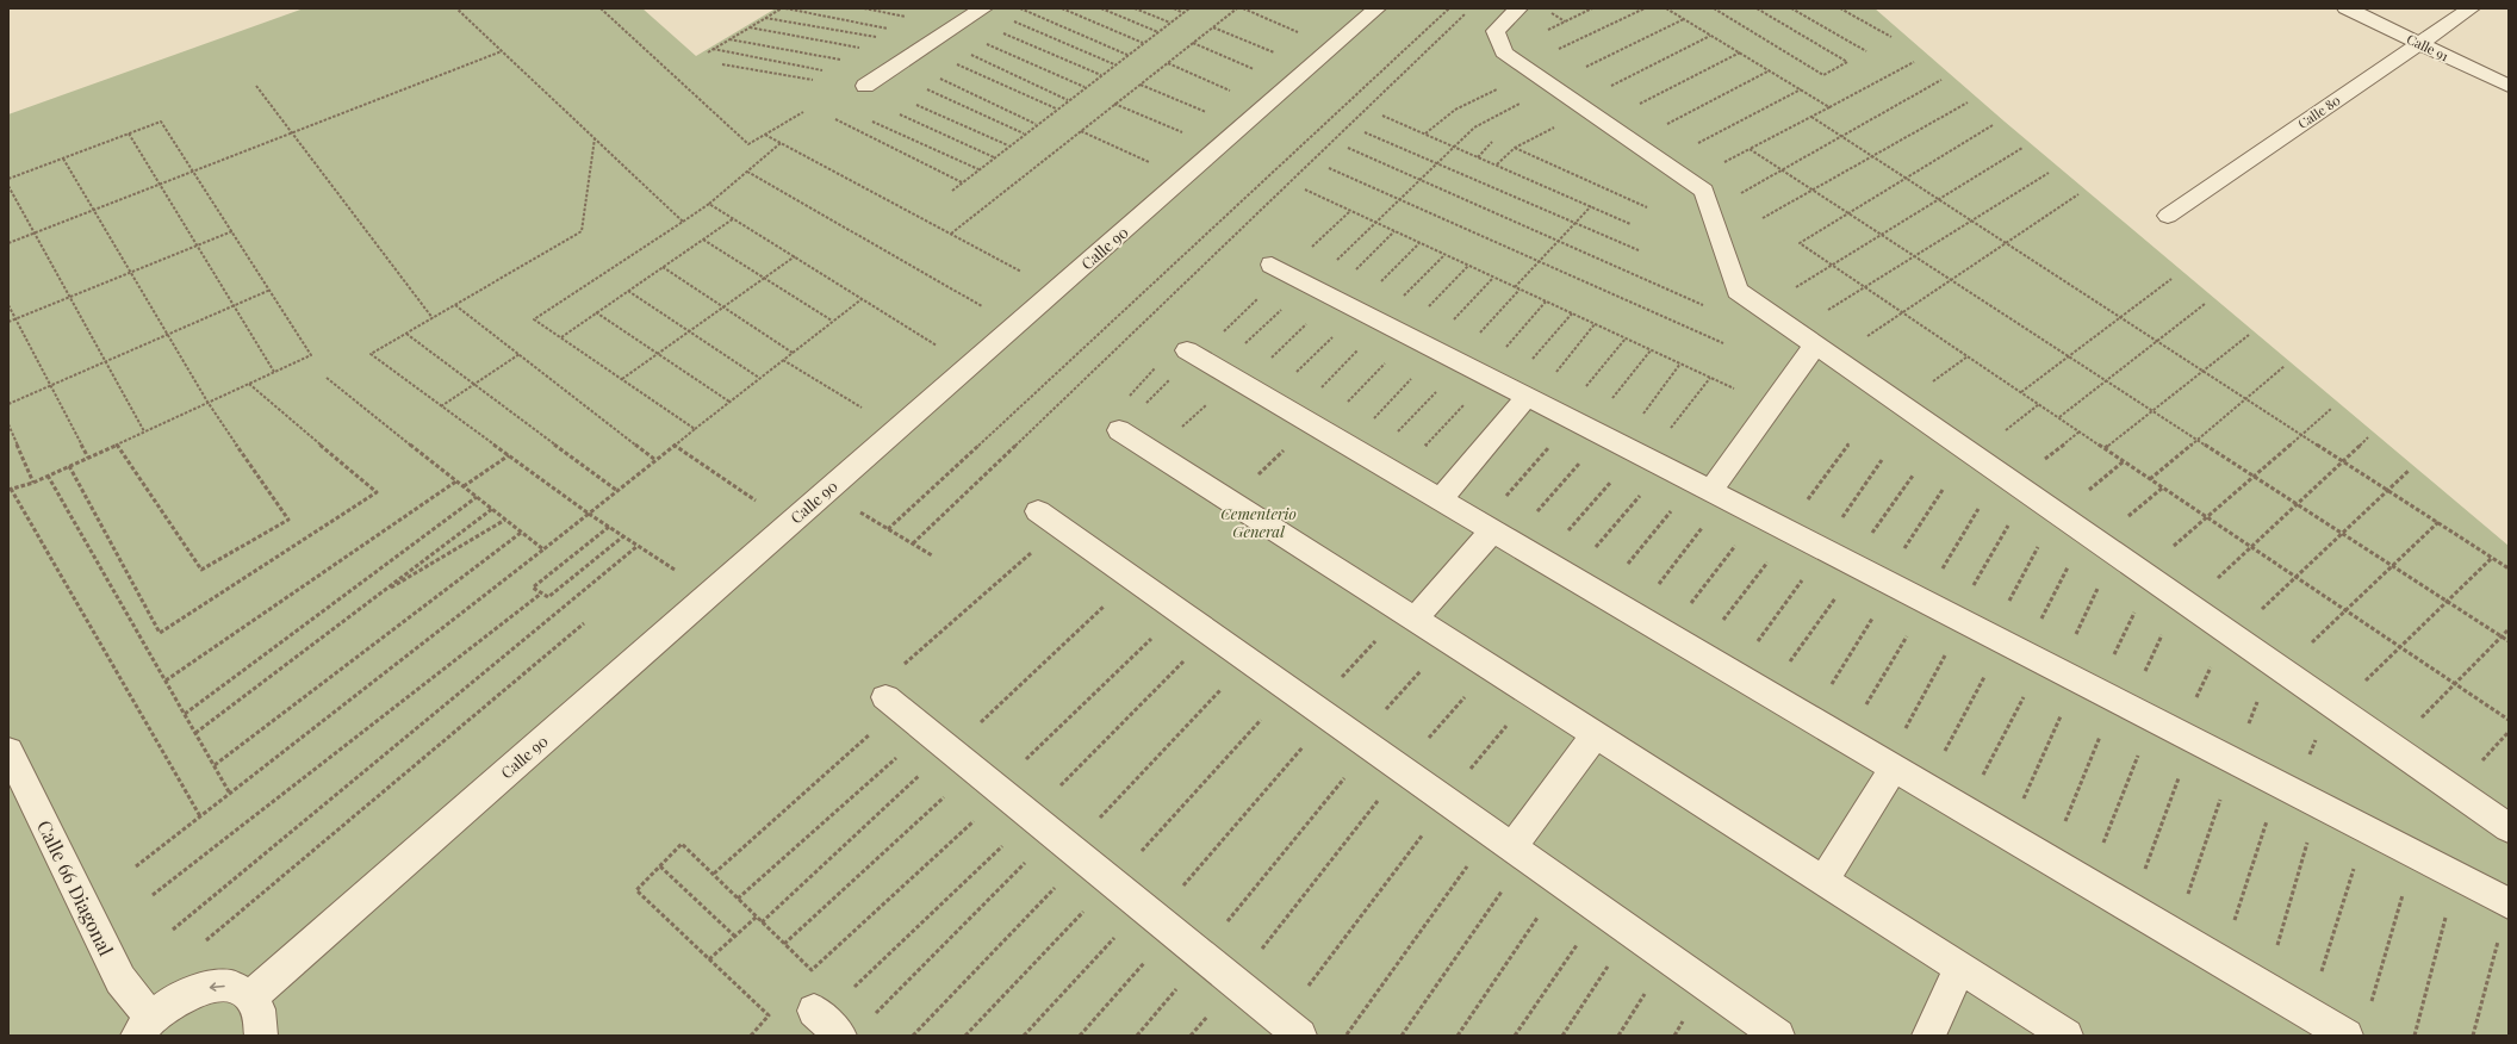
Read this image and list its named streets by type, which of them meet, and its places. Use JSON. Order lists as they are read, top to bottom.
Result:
{
  "streets": {
    "street": [
      "Calle 91",
      "Calle 80",
      "Calle 90",
      "Calle 66 Diagonal"
    ]
  },
  "crossings": [
    ["Calle 91", "Calle 80"],
    ["Calle 90", "Calle 66 Diagonal"]
  ],
  "parks": ["Cementerio General"]
}
